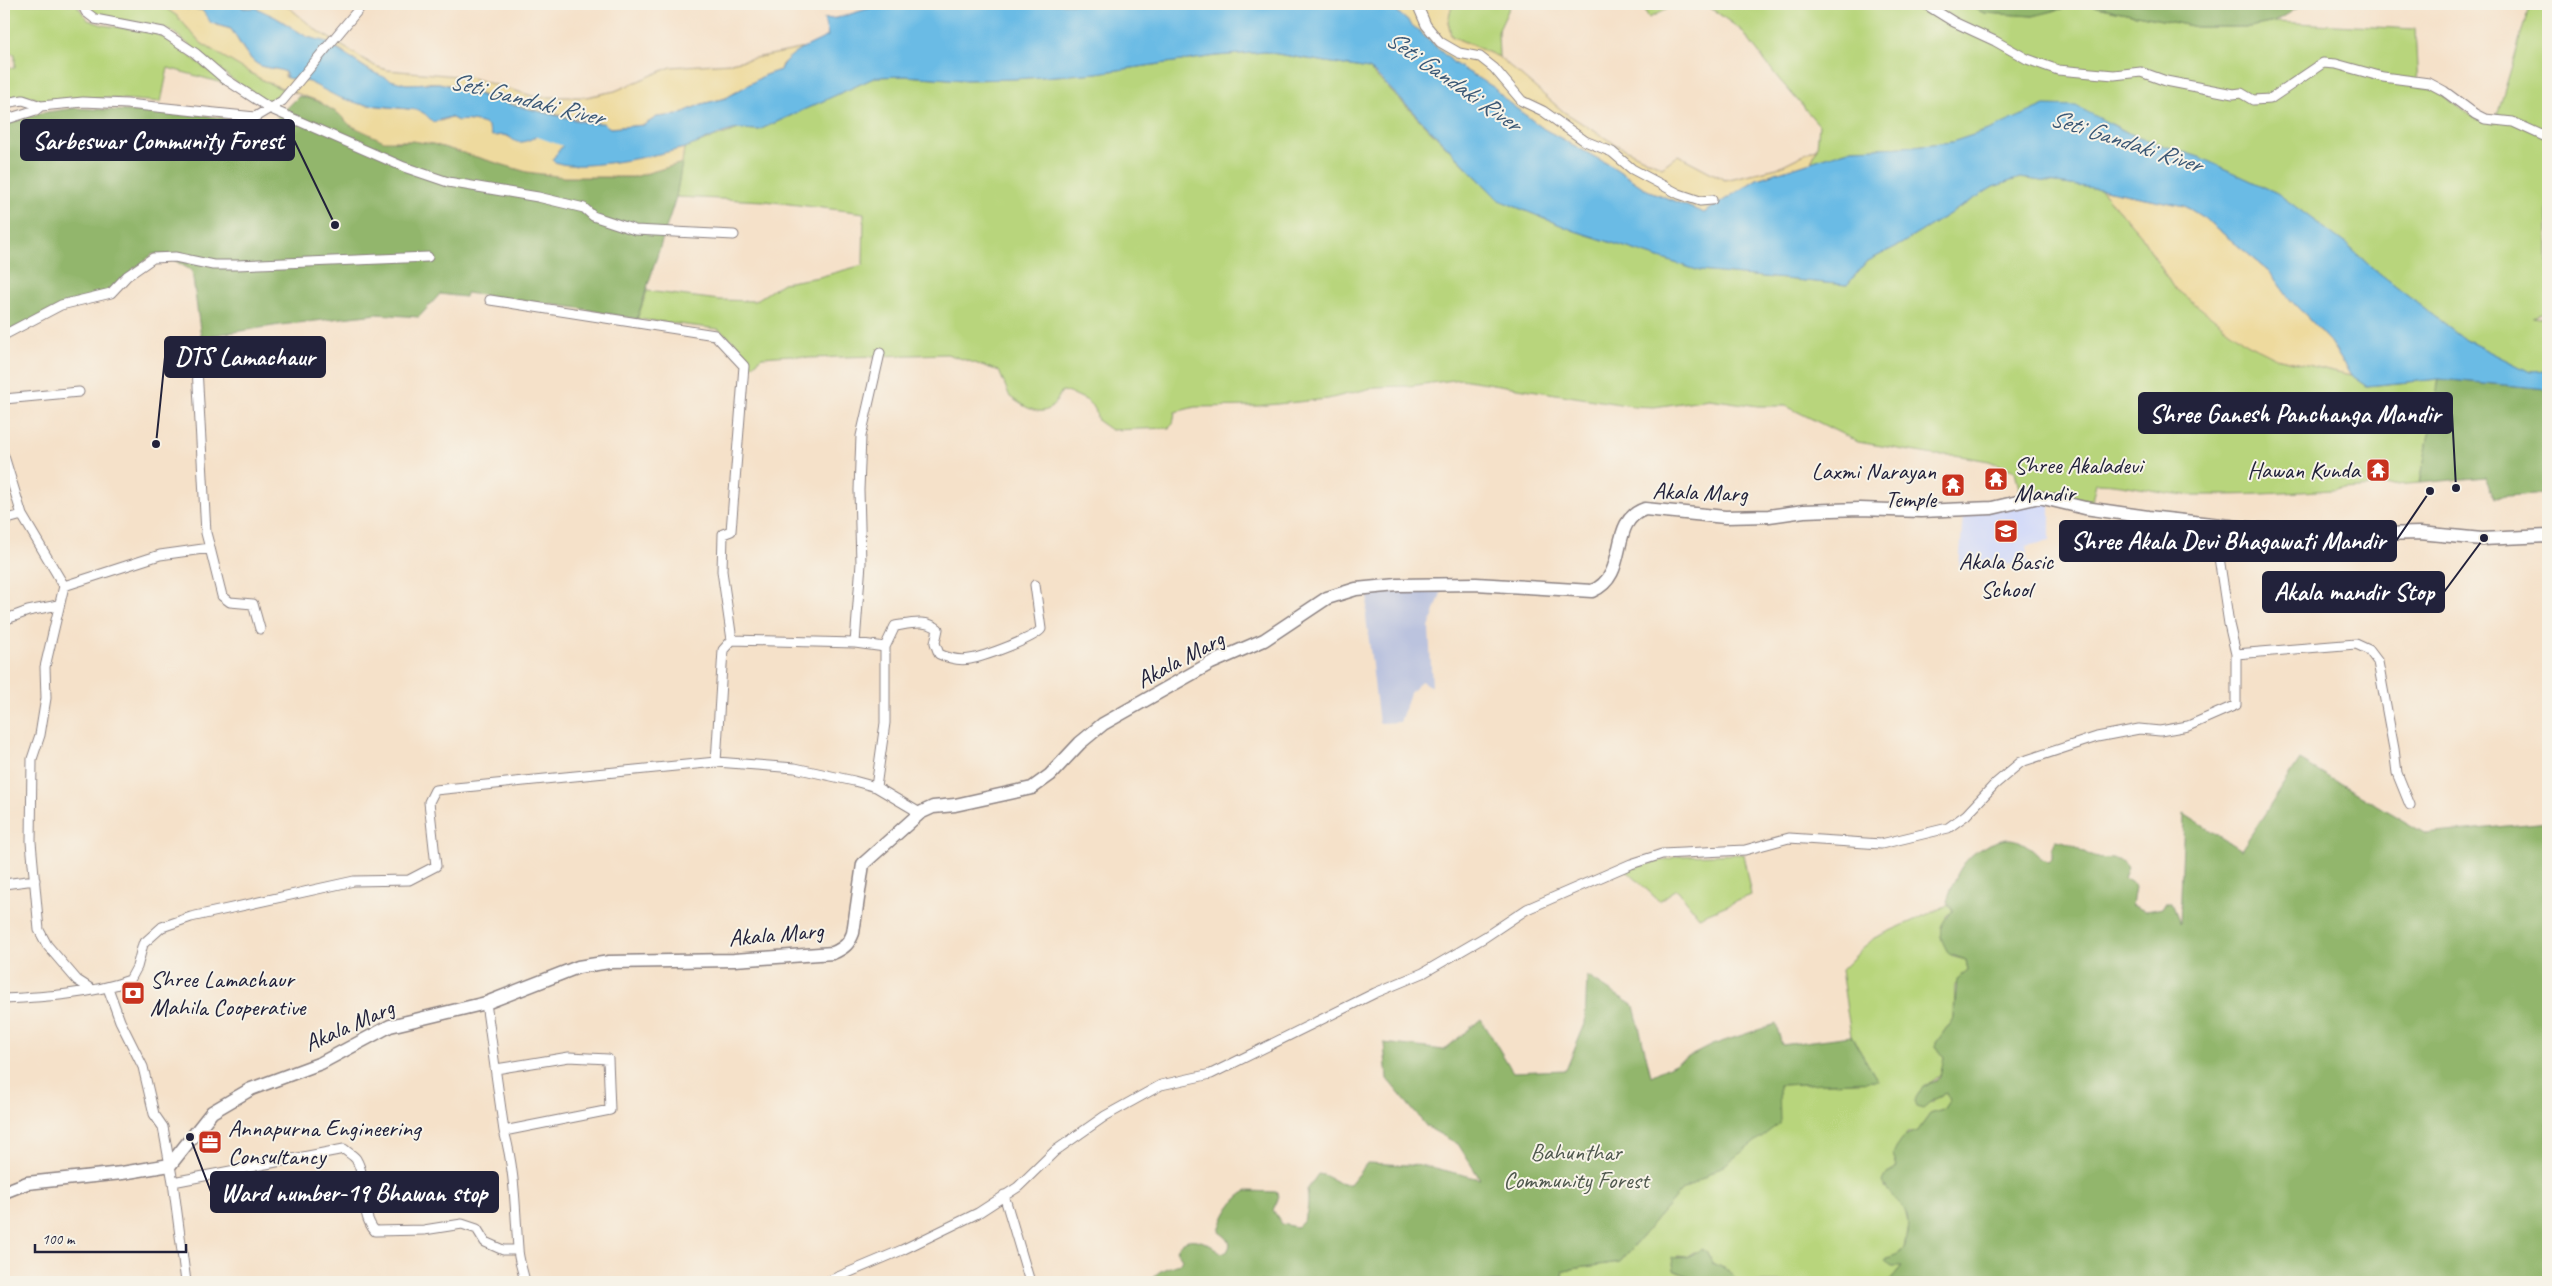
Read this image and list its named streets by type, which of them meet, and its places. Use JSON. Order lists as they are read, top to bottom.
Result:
{
  "streets": {
    "main road": ["Akala Marg"]
  },
  "water": ["Seti Gandaki River"],
  "parks": ["Bahunthar Community Forest"],
  "places": {
    "other": [
      "Sarbeswar Community Forest",
      "DTS Lamachaur",
      "Shree Ganesh Panchanga Mandir",
      "Shree Akala Devi Bhagawati Mandir",
      "Akala mandir Stop",
      "Ward number-19 Bhawan stop"
    ],
    "temple": ["Hawan Kunda", "Shree Akaladevi Mandir", "Laxmi Narayan Temple"],
    "school or university": ["Akala Basic School"],
    "bank": ["Shree Lamachaur Mahila Cooperative"],
    "office": ["Annapurna Engineering Consultancy"]
  },
  "scale_bar": "100 m"
}
